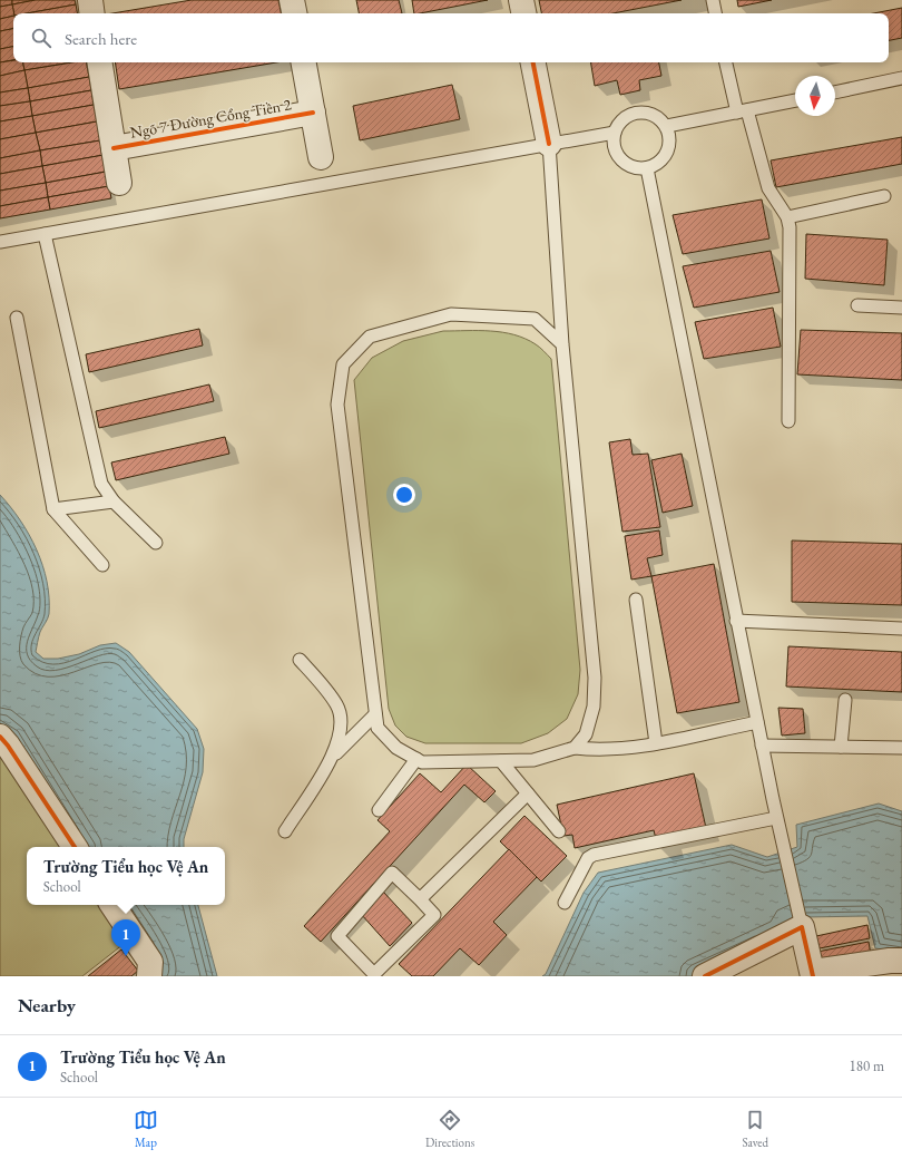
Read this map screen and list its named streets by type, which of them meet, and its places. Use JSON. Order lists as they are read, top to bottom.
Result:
{
  "streets": {
    "street": ["Ngõ 7 Đường Cổng Tiền 2"]
  },
  "north": "bottom",
  "page": {
    "search": "Search here",
    "popup": ["Trường Tiểu học Vệ An", "School"],
    "pins": "1",
    "heading": "Nearby",
    "list": [
      {
        "mark": "1",
        "name": "Trường Tiểu học Vệ An",
        "note": "School",
        "value": "180 m"
      }
    ],
    "nav": ["Map", "Directions", "Saved"]
  }
}
